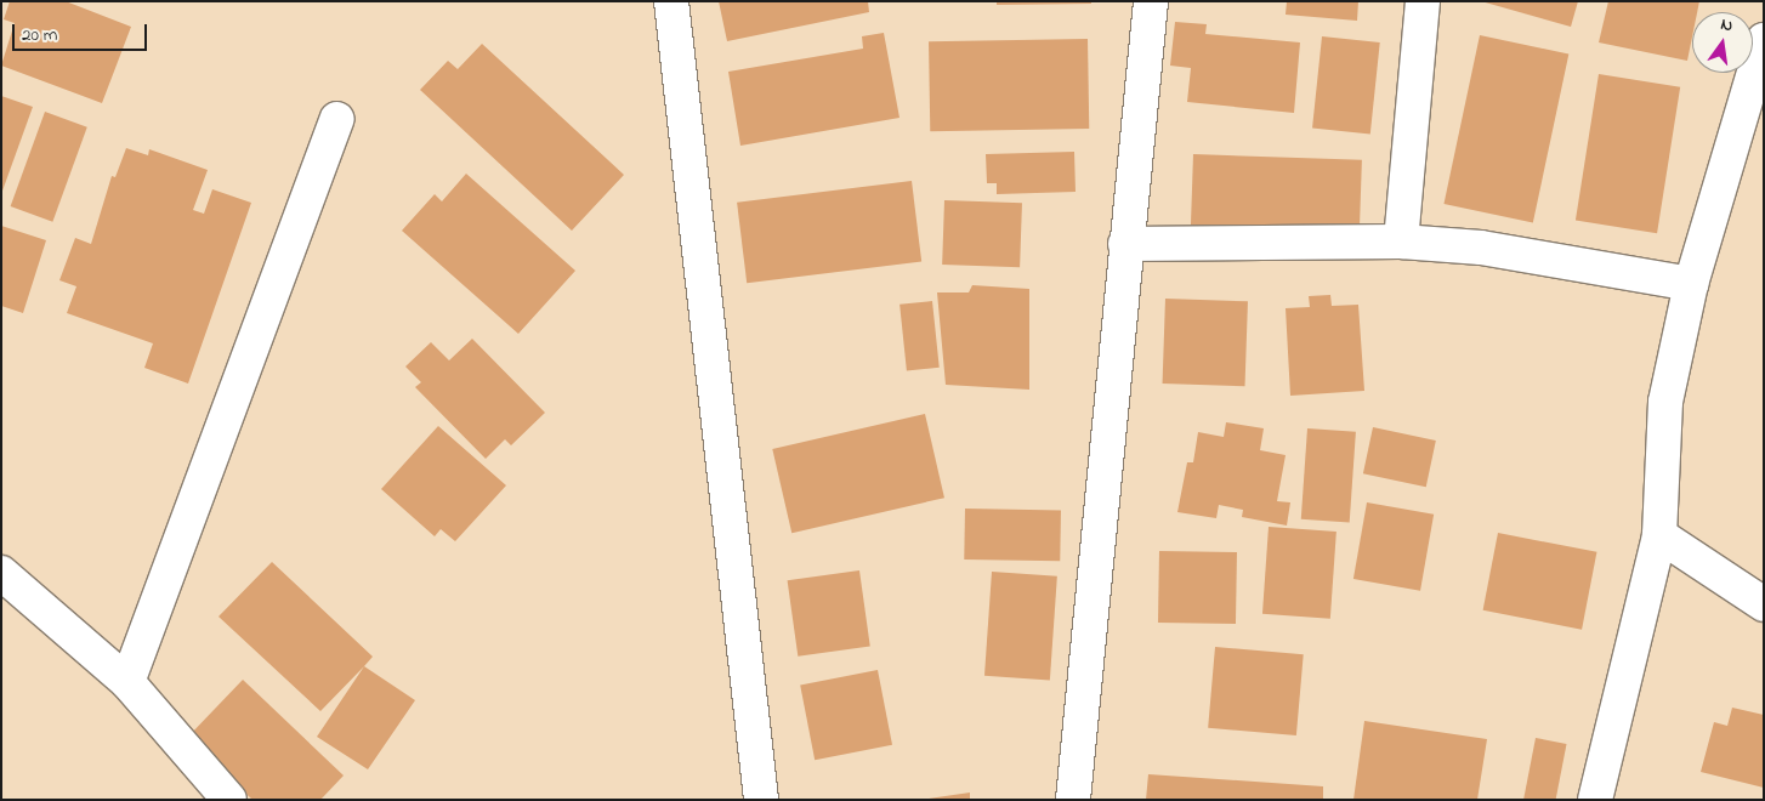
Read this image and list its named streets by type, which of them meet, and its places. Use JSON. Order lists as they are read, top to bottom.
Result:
{
  "scale_bar": "20 m",
  "north": "top"
}
